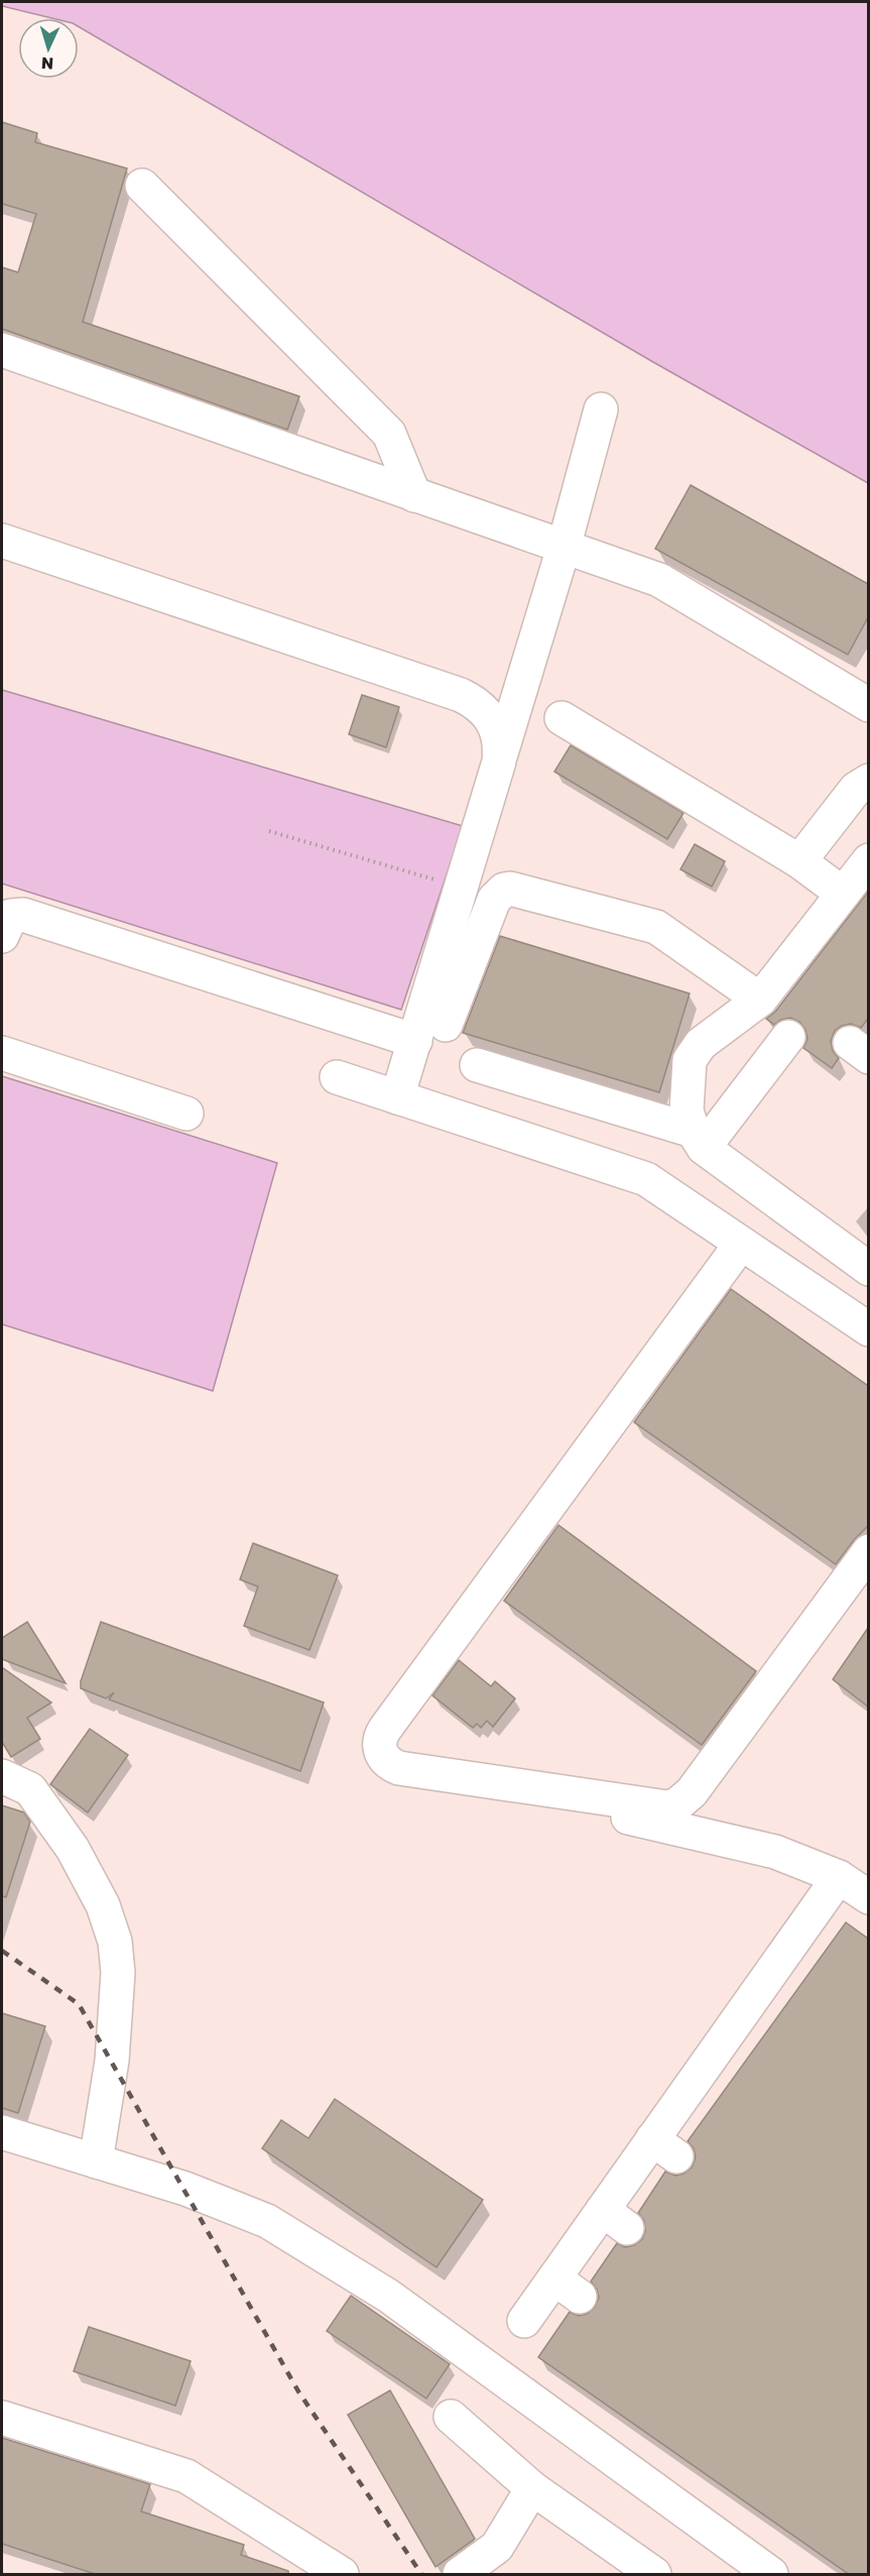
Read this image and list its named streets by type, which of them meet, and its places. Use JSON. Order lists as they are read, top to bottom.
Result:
{
  "north": "bottom"
}
